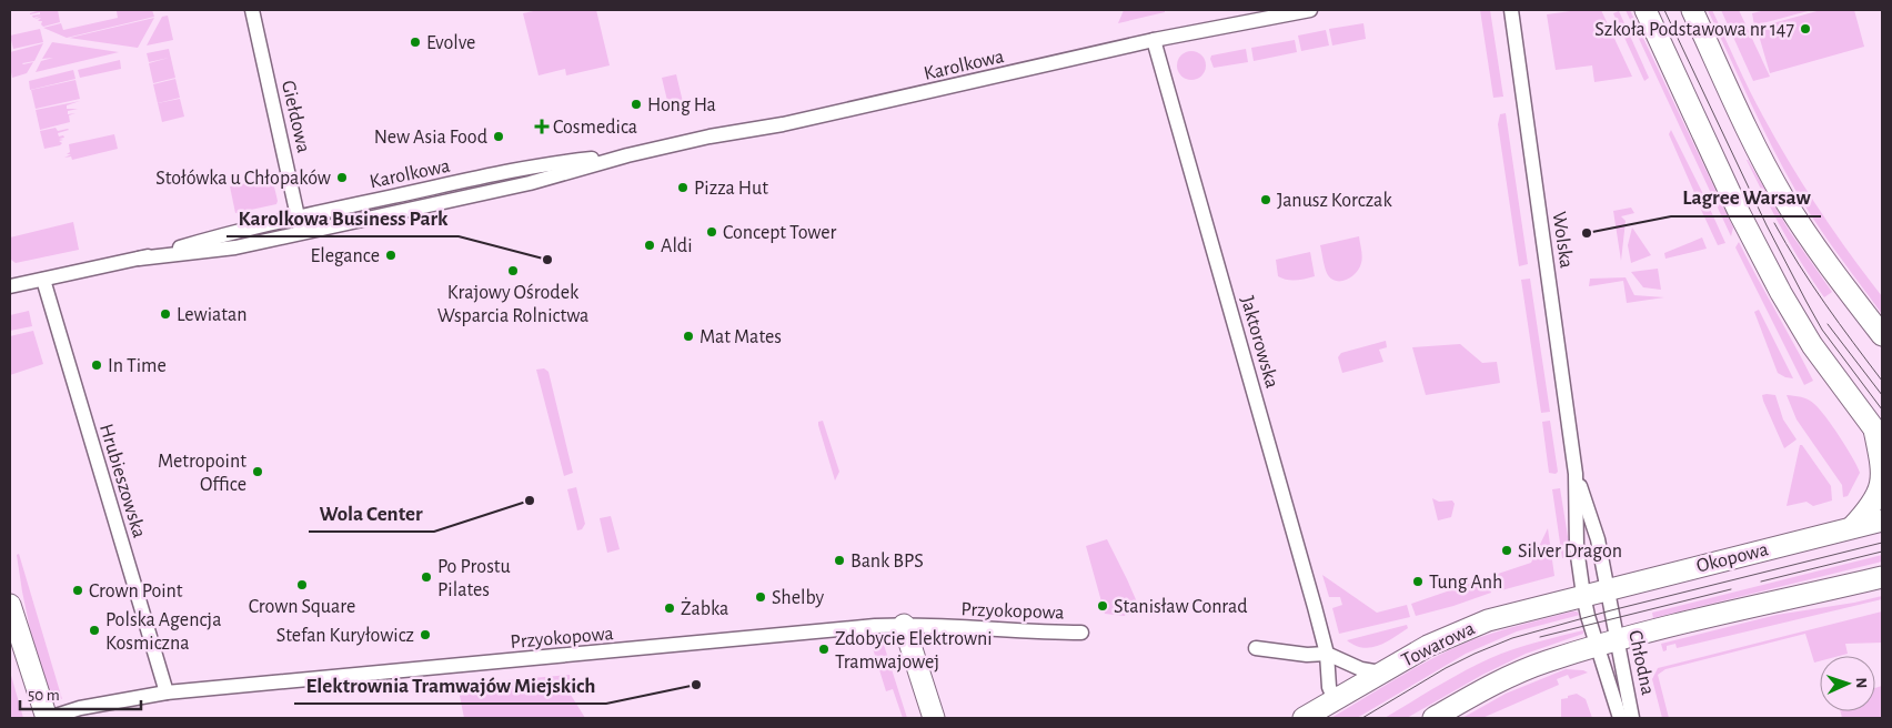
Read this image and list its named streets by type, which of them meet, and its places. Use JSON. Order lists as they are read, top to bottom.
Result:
{
  "streets": {
    "main road": ["Okopowa", "Towarowa"],
    "street": [
      "Karolkowa",
      "Giełdowa",
      "Wolska",
      "Jaktorowska",
      "Hrubieszowska",
      "Przyokopowa",
      "Chłodna"
    ]
  },
  "crossings": [
    ["Karolkowa", "Giełdowa"],
    ["Karolkowa", "Jaktorowska"],
    ["Karolkowa", "Hrubieszowska"],
    ["Wolska", "Okopowa"],
    ["Wolska", "Towarowa"],
    ["Wolska", "Chłodna"],
    ["Jaktorowska", "Towarowa"],
    ["Hrubieszowska", "Przyokopowa"],
    ["Okopowa", "Towarowa"]
  ],
  "places": {
    "other": [
      "Szkoła Podstawowa nr 147",
      "Evolve",
      "Hong Ha",
      "New Asia Food",
      "Stołówka u Chłopaków",
      "Pizza Hut",
      "Janusz Korczak",
      "Concept Tower",
      "Lagree Warsaw",
      "Aldi",
      "Elegance",
      "Karolkowa Business Park",
      "Krajowy Ośrodek Wsparcia Rolnictwa",
      "Lewiatan",
      "Mat Mates",
      "In Time",
      "Metropoint Office",
      "Wola Center",
      "Silver Dragon",
      "Bank BPS",
      "Po Prostu Pilates",
      "Tung Anh",
      "Crown Square",
      "Crown Point",
      "Shelby",
      "Stanisław Conrad",
      "Żabka",
      "Polska Agencja Kosmiczna",
      "Stefan Kuryłowicz",
      "Zdobycie Elektrowni Tramwajowej",
      "Elektrownia Tramwajów Miejskich"
    ],
    "health": ["Cosmedica"]
  },
  "scale_bar": "50 m",
  "north": "right"
}
